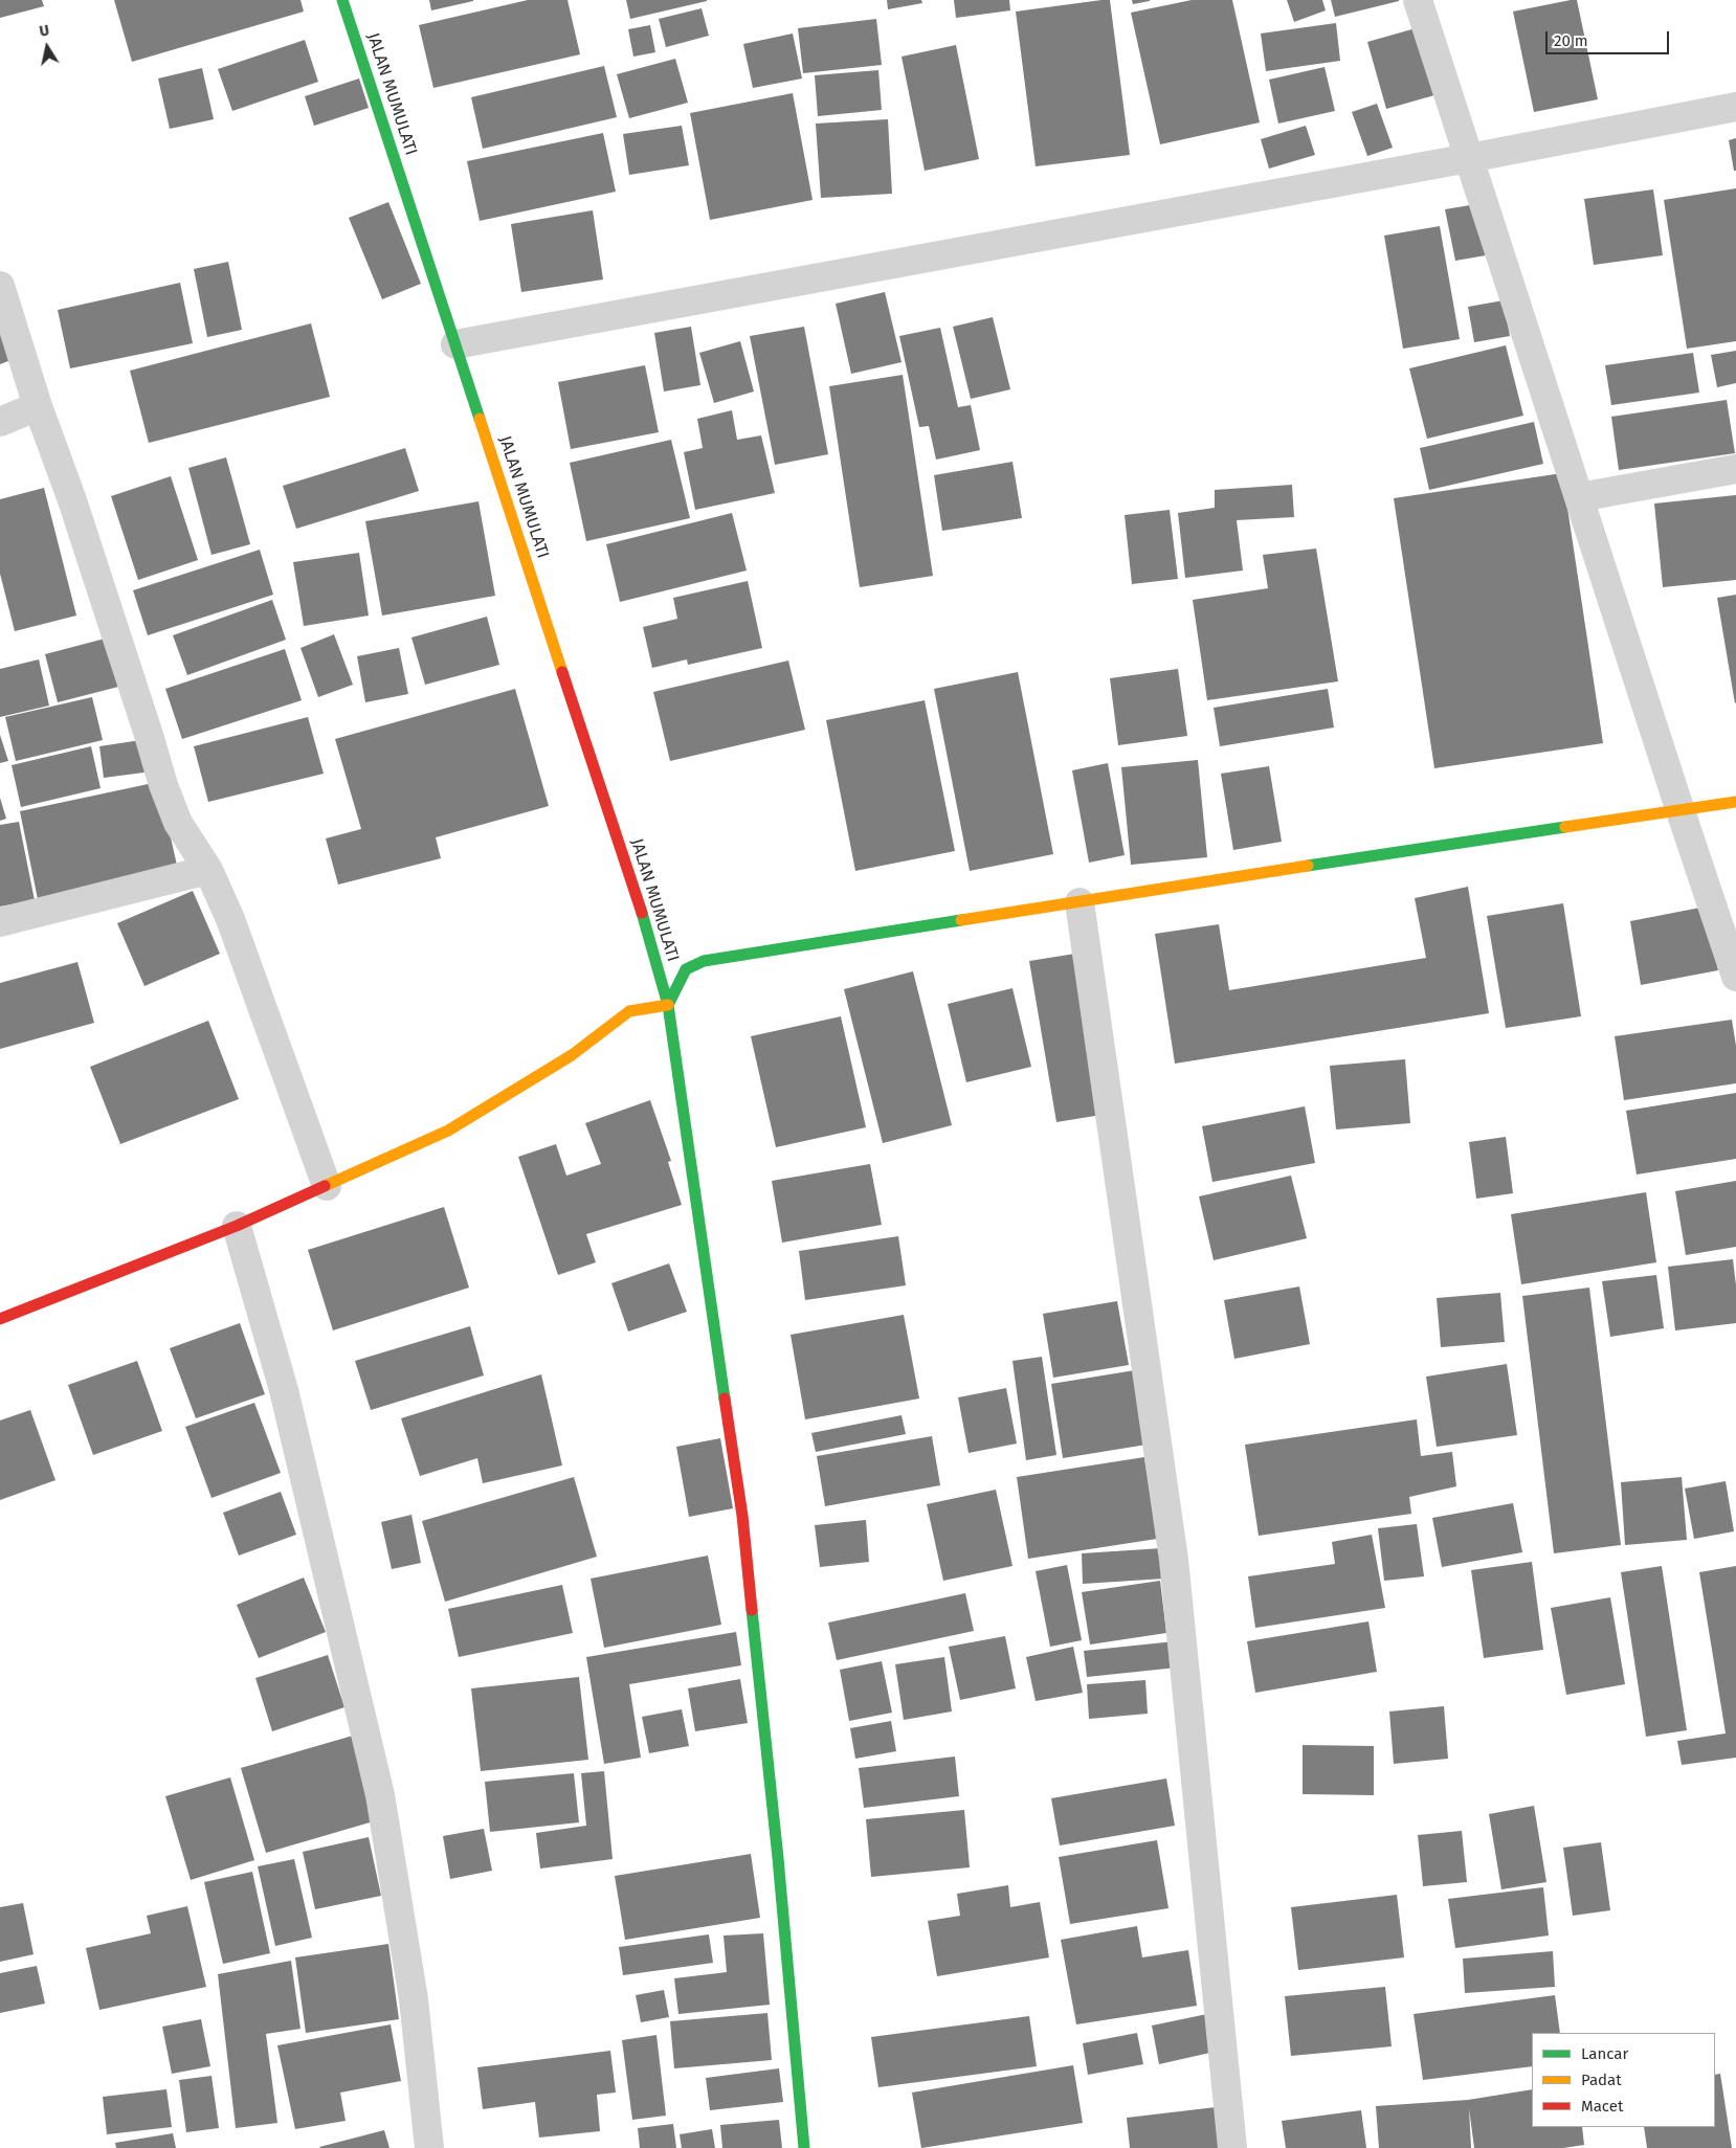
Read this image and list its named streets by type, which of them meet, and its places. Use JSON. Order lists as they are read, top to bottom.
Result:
{
  "streets": {
    "street": ["JALAN MUMULATI"]
  },
  "legend": ["Lancar", "Padat", "Macet"],
  "scale_bar": "20 m",
  "north": "top"
}
